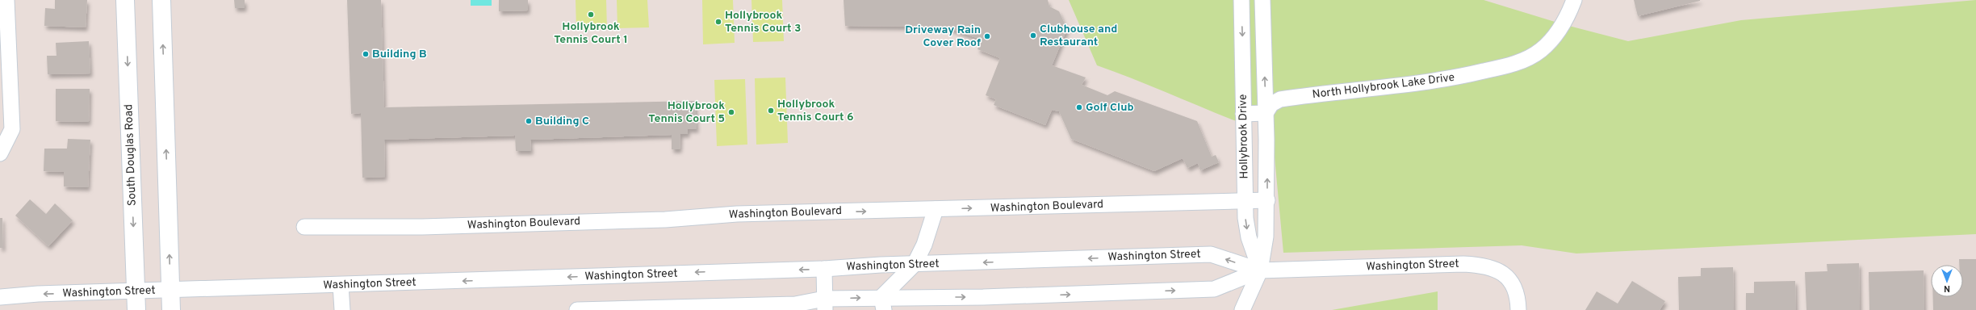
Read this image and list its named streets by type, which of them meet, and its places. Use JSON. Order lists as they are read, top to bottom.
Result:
{
  "streets": {
    "main road": ["South Douglas Road"],
    "street": [
      "North Hollybrook Lake Drive",
      "Hollybrook Drive",
      "Washington Boulevard",
      "Washington Street"
    ]
  },
  "crossings": [
    ["North Hollybrook Lake Drive", "Hollybrook Drive"],
    ["Hollybrook Drive", "Washington Boulevard"],
    ["Hollybrook Drive", "Washington Street"],
    ["South Douglas Road", "Washington Street"]
  ],
  "one_way": ["Washington Boulevard"],
  "places": [
    "Hollybrook Tennis Court 1",
    "Hollybrook Tennis Court 3",
    "Clubhouse and Restaurant",
    "Driveway Rain Cover Roof",
    "Building B",
    "Golf Club",
    "Hollybrook Tennis Court 6",
    "Hollybrook Tennis Court 5",
    "Building C"
  ],
  "north": "bottom"
}
